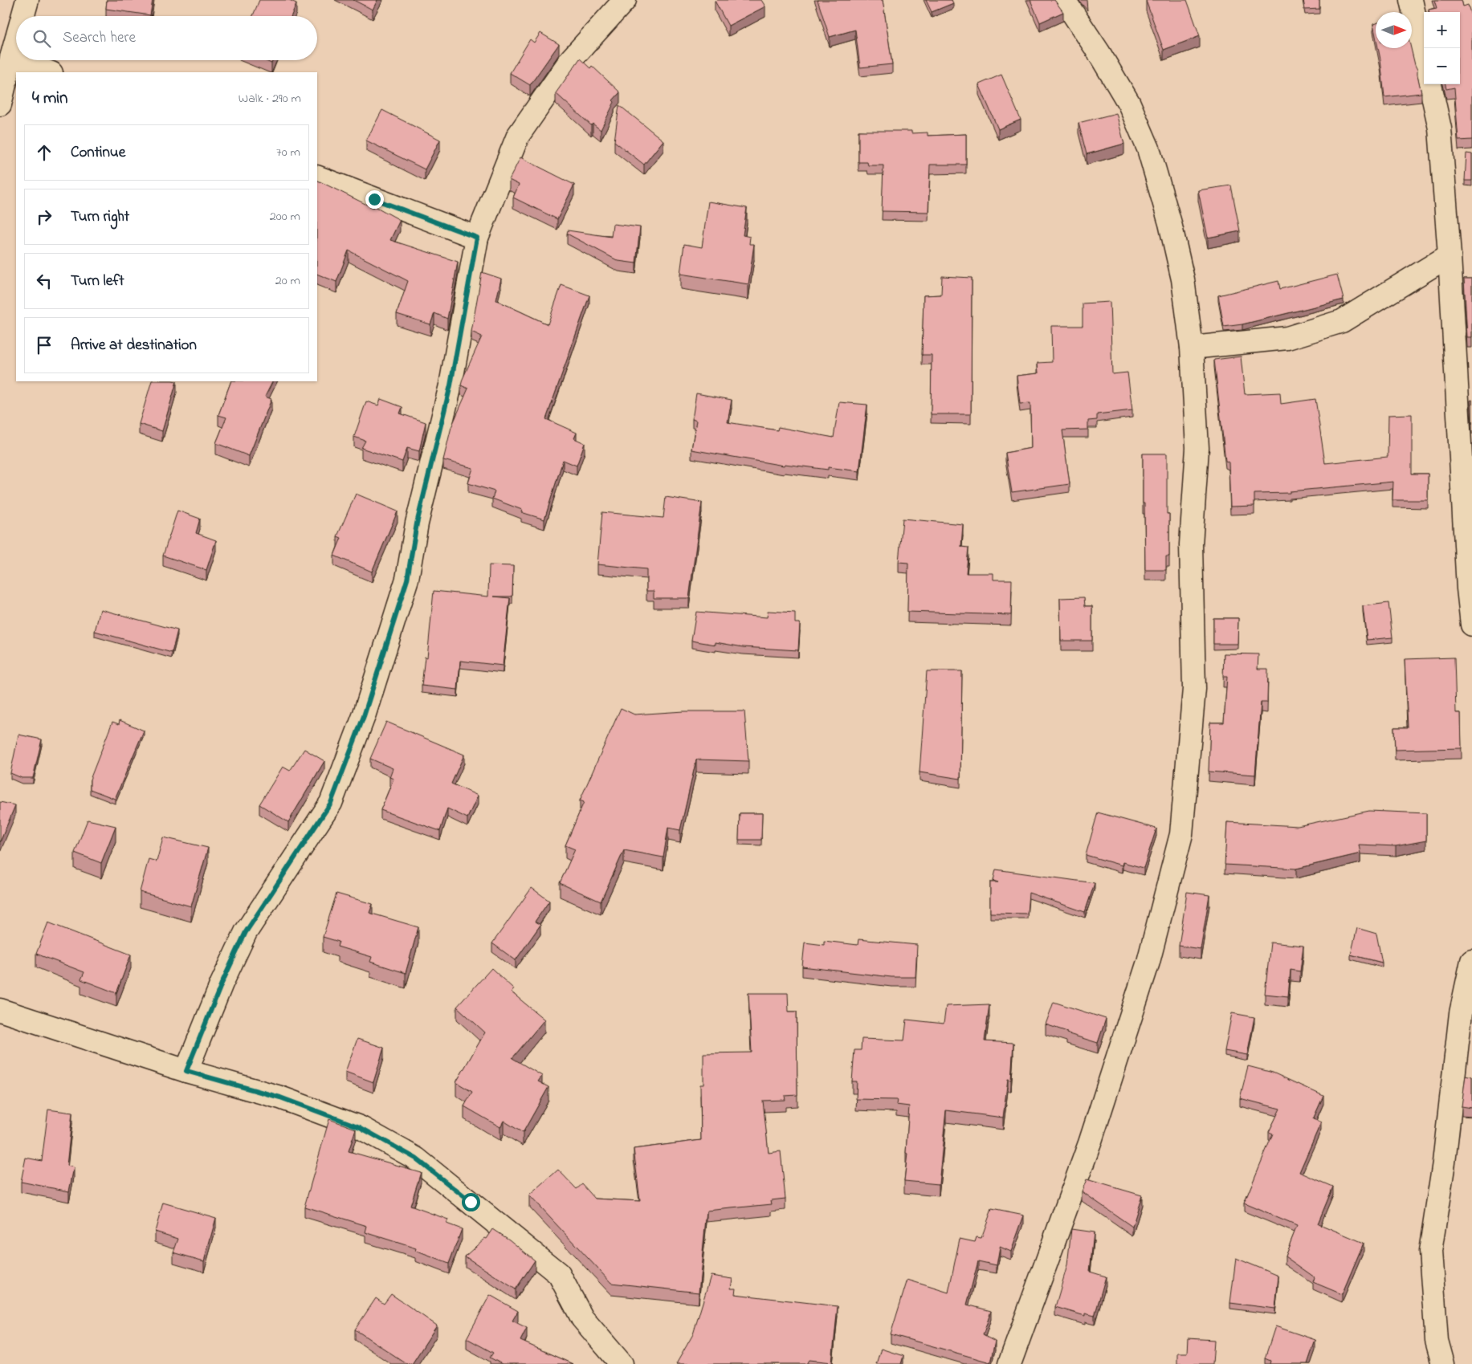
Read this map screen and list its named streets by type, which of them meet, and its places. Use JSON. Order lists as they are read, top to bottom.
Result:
{
  "north": "right",
  "page": {
    "map_buttons": ["+", "−"],
    "search": "Search here",
    "heading": ["4 min", "Walk · 290 m"],
    "list": [
      ["Continue", "70 m"],
      ["Turn right", "200 m"],
      ["Turn left", "20 m"],
      "Arrive at destination"
    ]
  }
}
